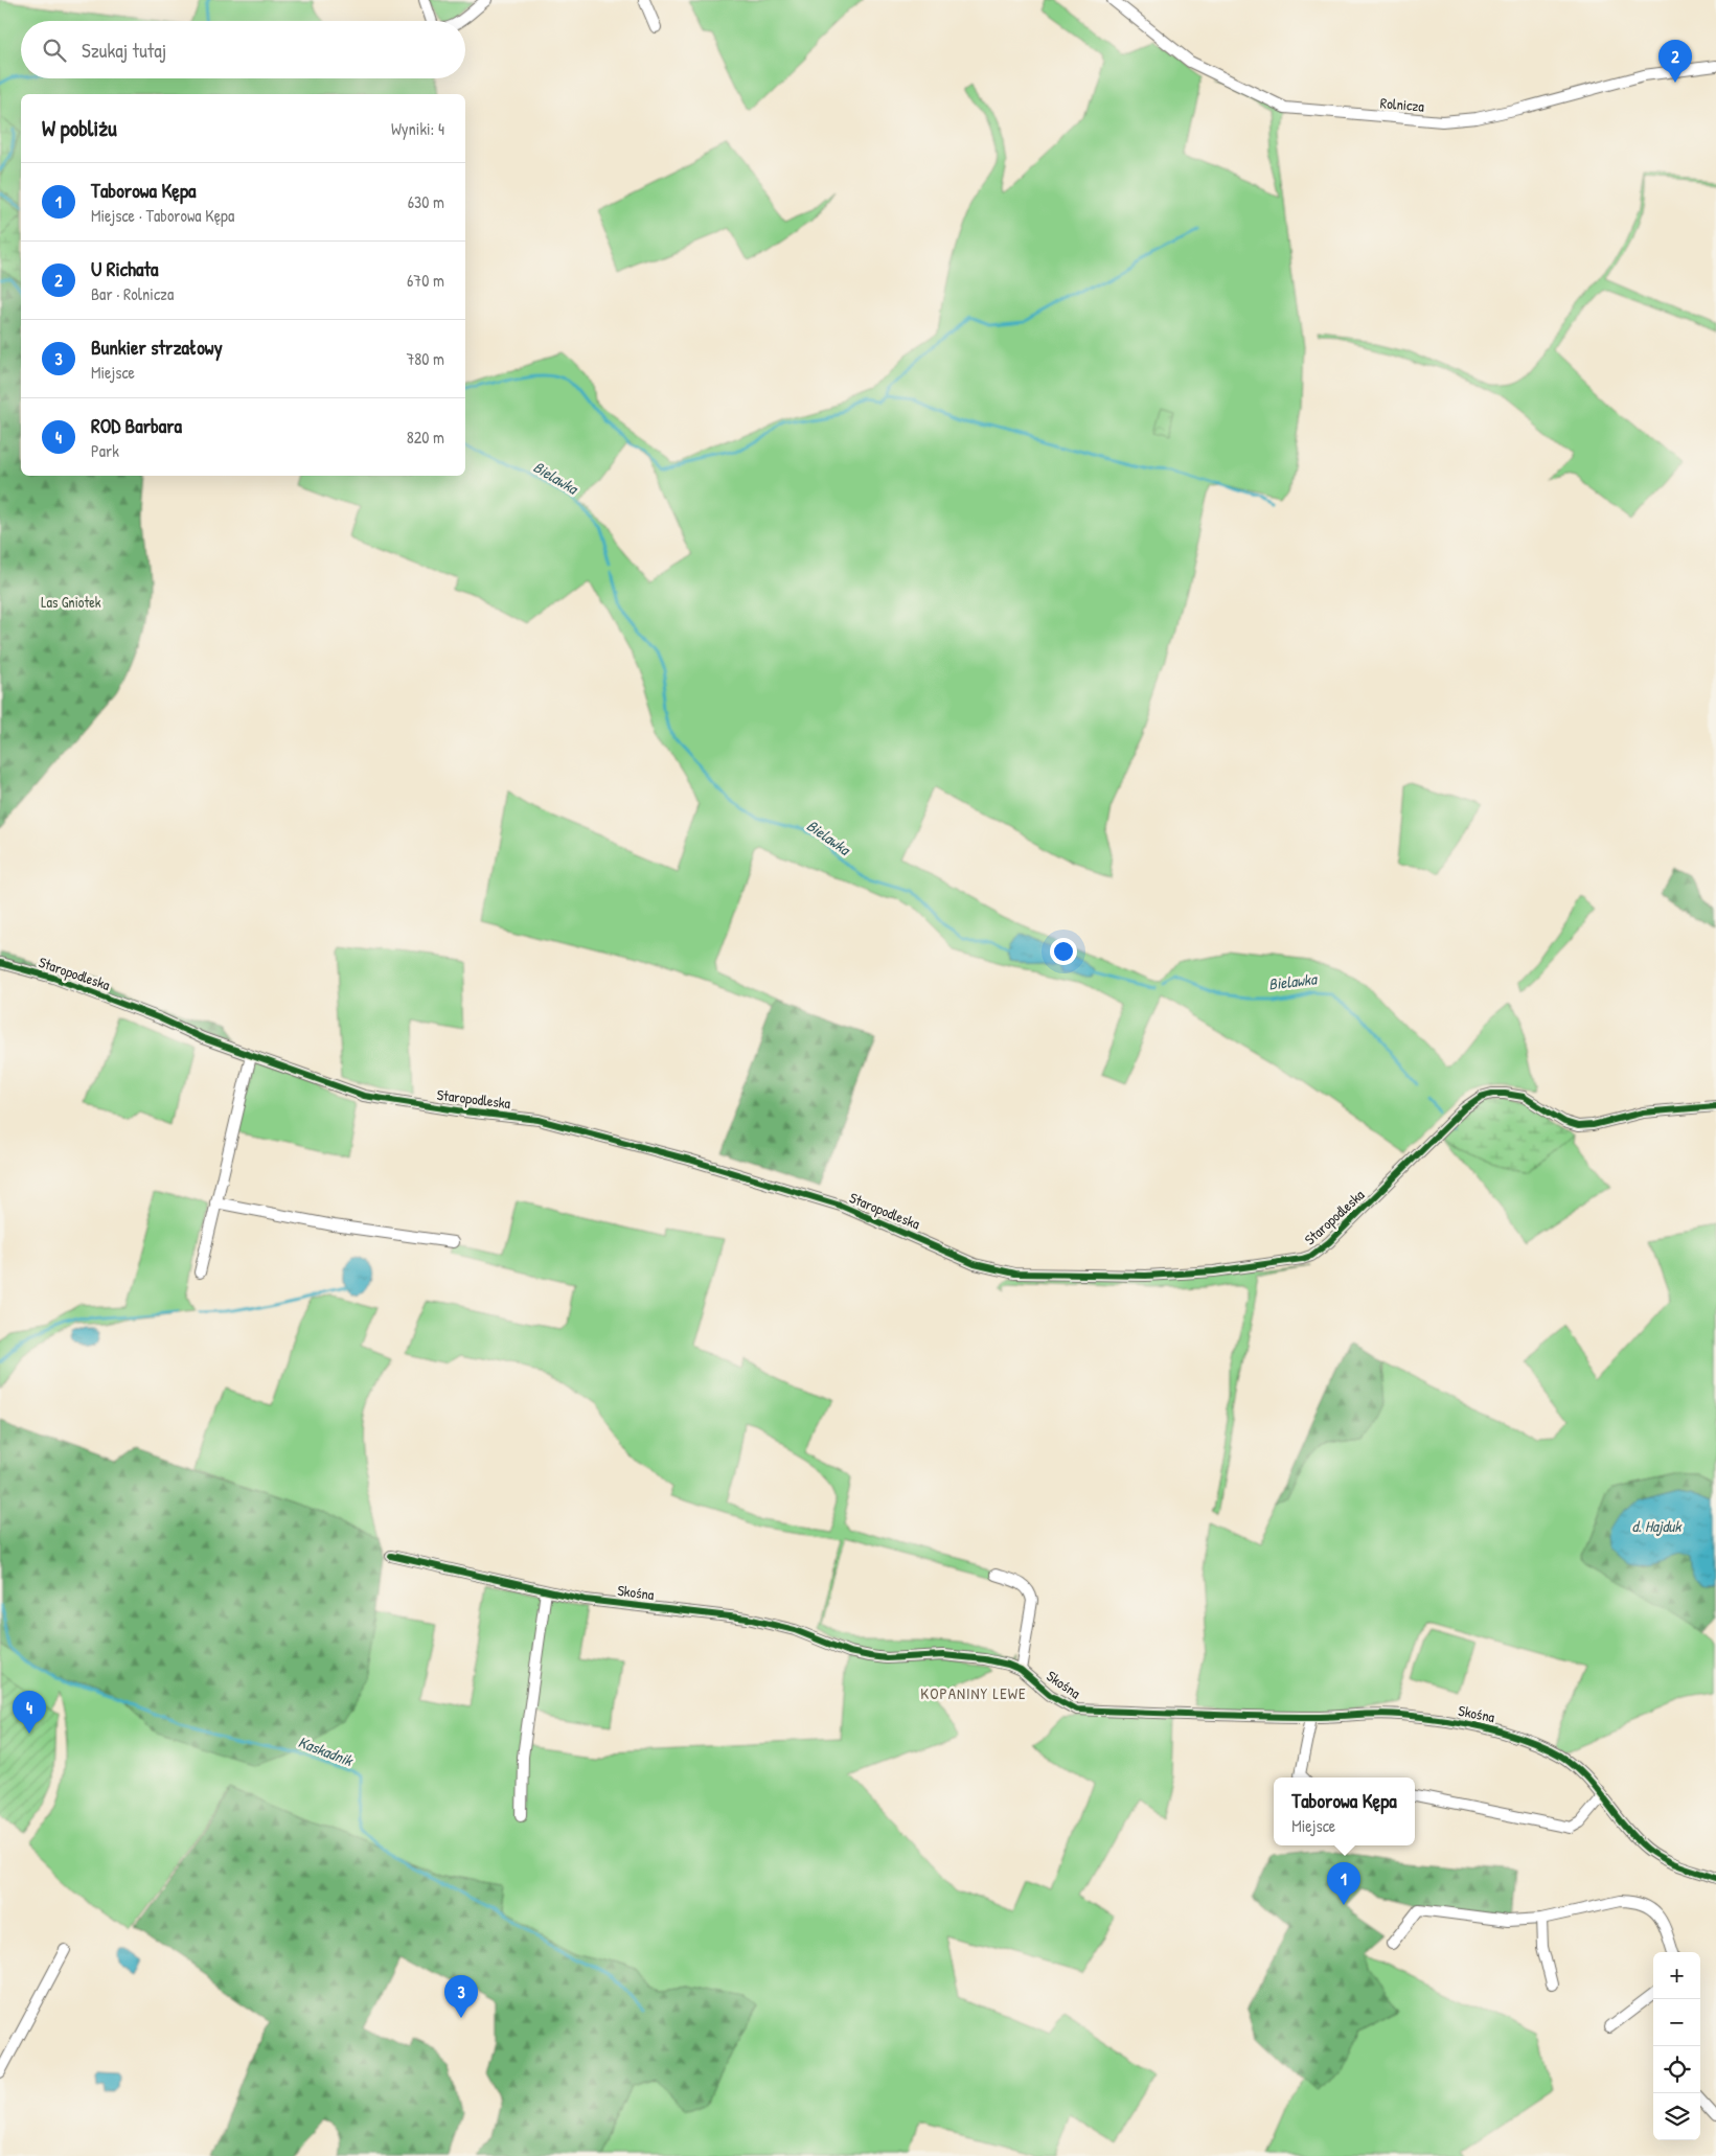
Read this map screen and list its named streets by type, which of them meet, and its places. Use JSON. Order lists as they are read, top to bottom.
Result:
{
  "streets": {
    "street": ["Rolnicza", "Staropodleska", "Skośna"]
  },
  "districts": ["KOPANINY LEWE"],
  "water": ["Bielawka", "d. Hajduk", "Kaskadnik"],
  "parks": ["Las Gniotek"],
  "page": {
    "search": "Szukaj tutaj",
    "pins": [
      "2",
      "4",
      "1",
      "3"
    ],
    "heading": ["W pobliżu", "Wyniki: 4"],
    "list": [
      {
        "mark": "1",
        "name": "Taborowa Kępa",
        "note": "Miejsce · Taborowa Kępa",
        "value": "630 m"
      },
      {
        "mark": "2",
        "name": "U Richata",
        "note": "Bar · Rolnicza",
        "value": "670 m"
      },
      {
        "mark": "3",
        "name": "Bunkier strzałowy",
        "note": "Miejsce",
        "value": "780 m"
      },
      {
        "mark": "4",
        "name": "ROD Barbara",
        "note": "Park",
        "value": "820 m"
      }
    ],
    "popup": ["Taborowa Kępa", "Miejsce"],
    "map_buttons": ["+", "−"]
  }
}
